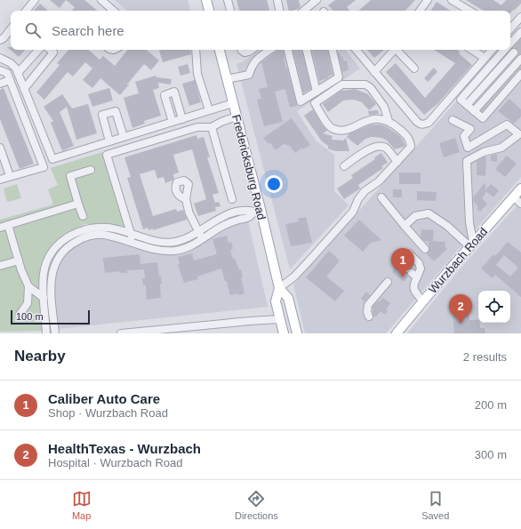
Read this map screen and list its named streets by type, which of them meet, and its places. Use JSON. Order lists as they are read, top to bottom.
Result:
{
  "streets": {
    "main road": ["Fredericksburg Road", "Wurzbach Road"]
  },
  "scale_bar": "100 m",
  "page": {
    "search": "Search here",
    "pins": ["1", "2"],
    "scale": "100 m",
    "heading": ["Nearby", "2 results"],
    "list": [
      {
        "mark": "1",
        "name": "Caliber Auto Care",
        "note": "Shop · Wurzbach Road",
        "value": "200 m"
      },
      {
        "mark": "2",
        "name": "HealthTexas - Wurzbach",
        "note": "Hospital · Wurzbach Road",
        "value": "300 m"
      }
    ],
    "nav": ["Map", "Directions", "Saved"]
  }
}
